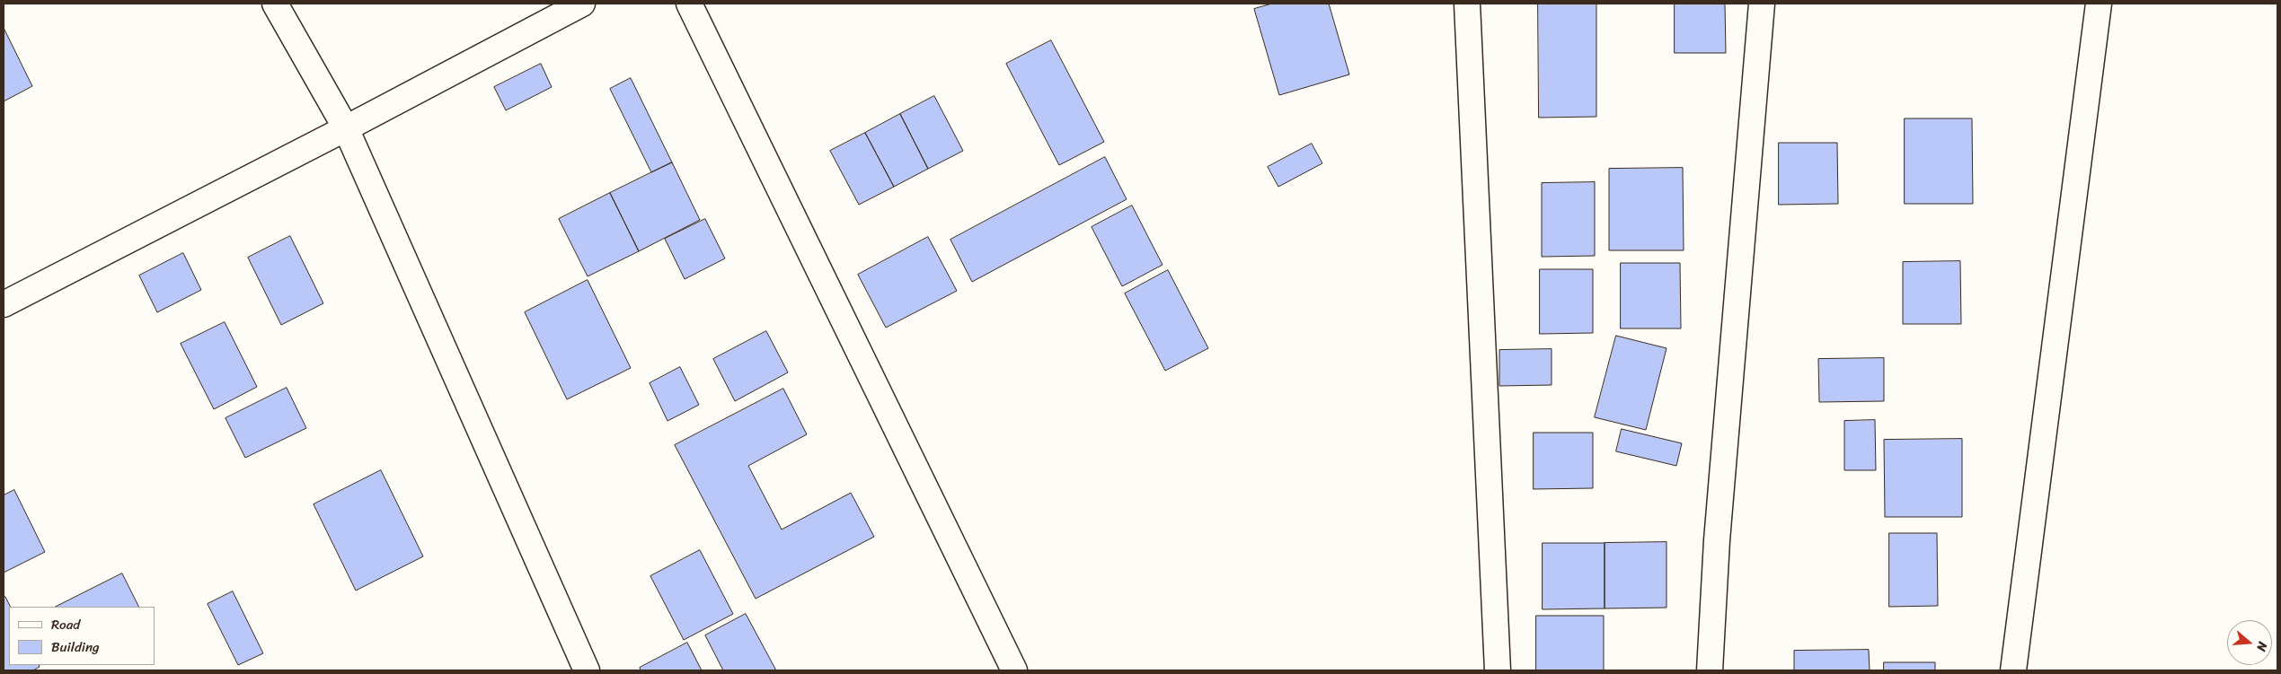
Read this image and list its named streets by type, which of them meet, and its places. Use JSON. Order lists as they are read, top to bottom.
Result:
{
  "legend": ["Road", "Building"],
  "north": "right"
}
